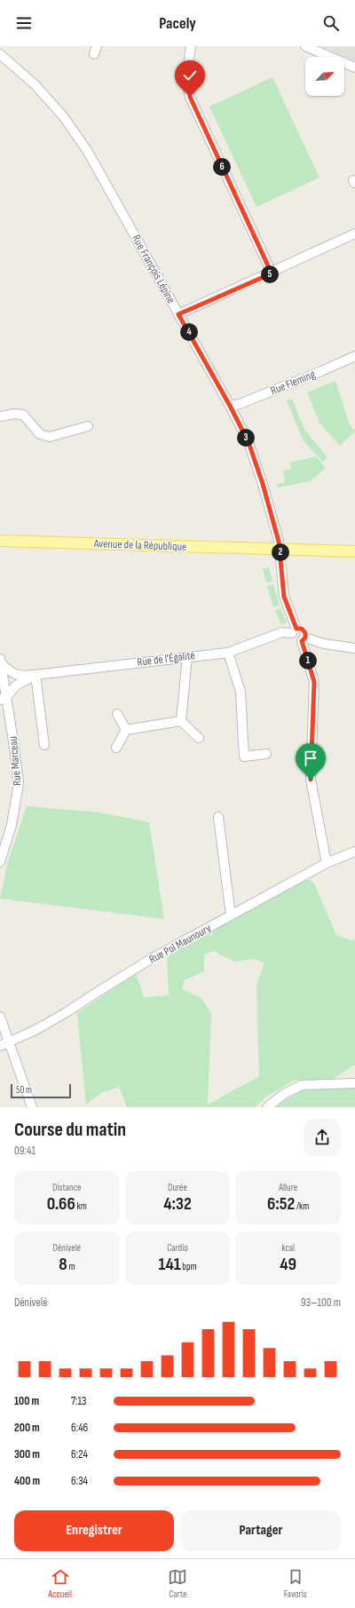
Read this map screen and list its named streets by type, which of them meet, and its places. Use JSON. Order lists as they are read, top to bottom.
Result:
{
  "streets": {
    "main road": ["Avenue de la République"],
    "street": [
      "Rue François Lépine",
      "Rue Fleming",
      "Rue de l'Égalité",
      "Rue Marceau",
      "Rue Pol Maunoury"
    ]
  },
  "crossings": [
    ["Rue François Lépine", "Rue Fleming"],
    ["Rue François Lépine", "Avenue de la République"],
    ["Rue François Lépine", "Rue de l'Égalité"],
    ["Rue de l'Égalité", "Rue Marceau"]
  ],
  "scale_bar": "50 m",
  "north": "top right",
  "page": {
    "header": "Pacely",
    "pins": [
      "6",
      "5",
      "4",
      "3",
      "2",
      "1"
    ],
    "scale": "50 m",
    "heading": ["Course du matin", "09:41"],
    "stats": [
      ["Distance", "0.66 km"],
      ["Durée", "4:32"],
      ["Allure", "6:52 /km"],
      ["Dénivelé", "8 m"],
      ["Cardio", "141 bpm"],
      ["kcal", "49"]
    ],
    "chart": ["Dénivelé", "93–100 m"],
    "list": [
      {
        "name": "100 m",
        "note": "7:13"
      },
      {
        "name": "200 m",
        "note": "6:46"
      },
      {
        "name": "300 m",
        "note": "6:24"
      },
      {
        "name": "400 m",
        "note": "6:34"
      }
    ],
    "buttons": ["Enregistrer", "Partager"],
    "tabs": ["Accueil", "Carte", "Favoris"]
  }
}
